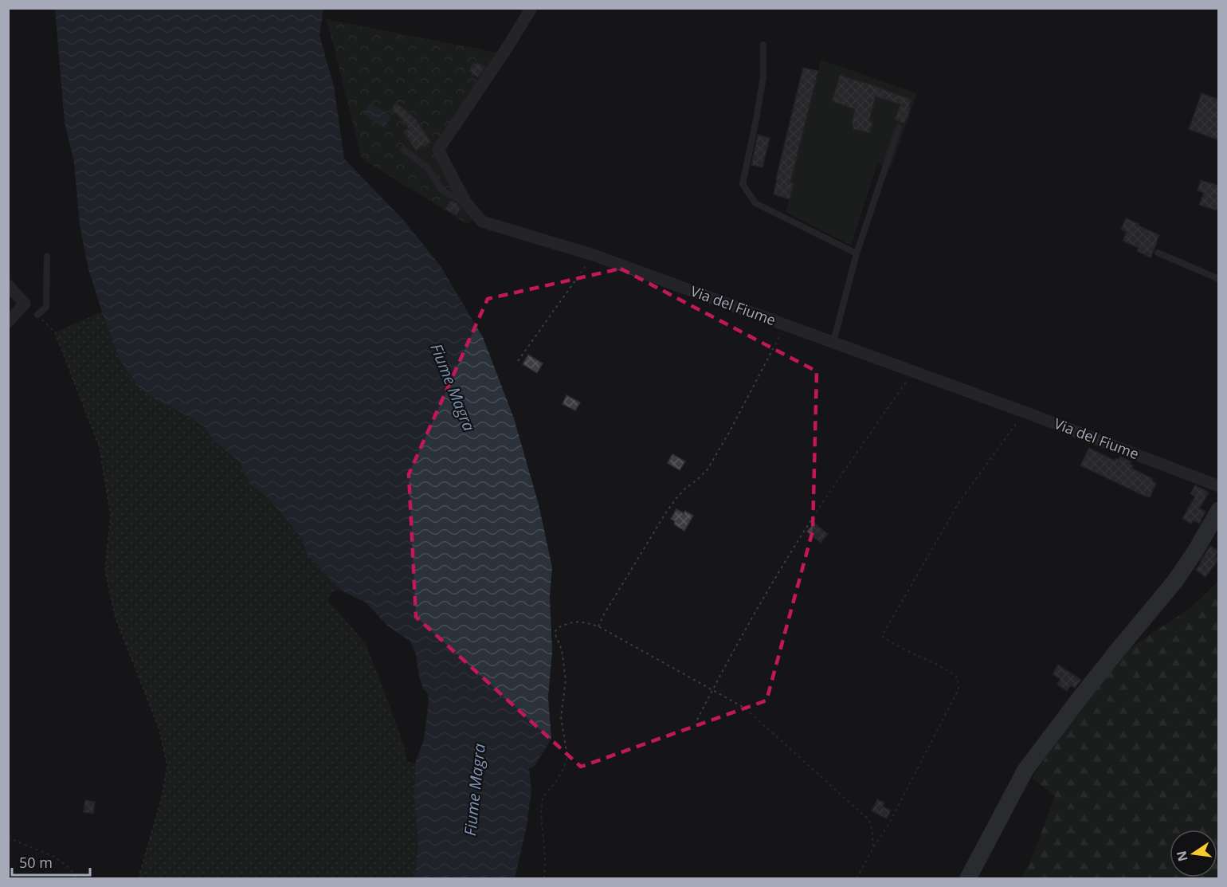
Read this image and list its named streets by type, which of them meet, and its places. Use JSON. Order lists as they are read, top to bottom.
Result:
{
  "streets": {
    "street": ["Via del Fiume"]
  },
  "water": ["Fiume Magra"],
  "scale_bar": "50 m",
  "north": "left"
}
